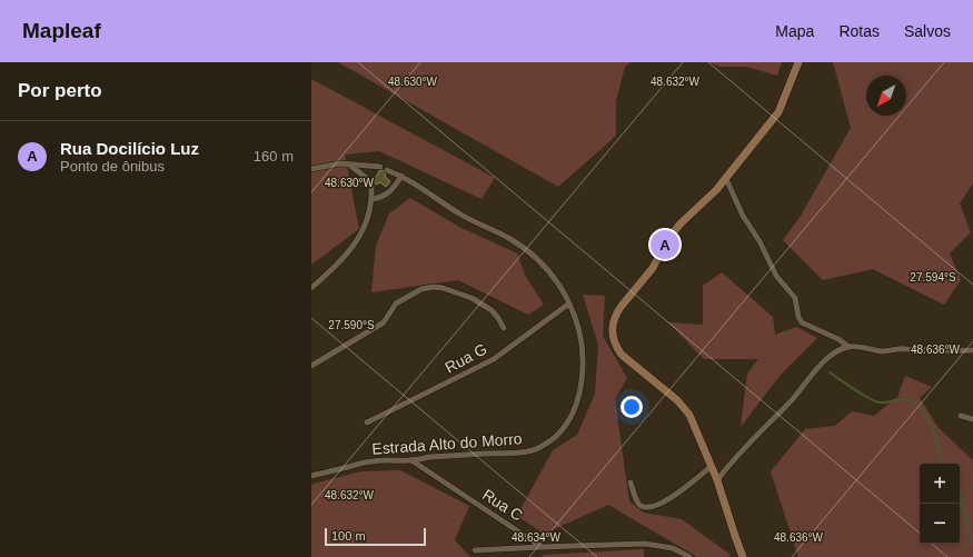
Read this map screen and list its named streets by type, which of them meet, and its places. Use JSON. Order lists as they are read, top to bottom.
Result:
{
  "streets": {
    "street": ["Rua G", "Estrada Alto do Morro", "Rua C"]
  },
  "crossings": [
    ["Rua G", "Estrada Alto do Morro"],
    ["Estrada Alto do Morro", "Rua C"]
  ],
  "scale_bar": "100 m",
  "north": "bottom left",
  "page": {
    "header": "Mapleaf",
    "nav": ["Mapa", "Rotas", "Salvos"],
    "heading": "Por perto",
    "list": [
      {
        "mark": "A",
        "name": "Rua Docilício Luz",
        "note": "Ponto de ônibus",
        "value": "160 m"
      }
    ],
    "pins": "A",
    "map_buttons": ["+", "−"],
    "scale": "100 m"
  },
  "coordinates": [
    "48.630°W",
    "48.632°W",
    "27.594°S",
    "27.590°S",
    "48.636°W",
    "48.634°W"
  ]
}
